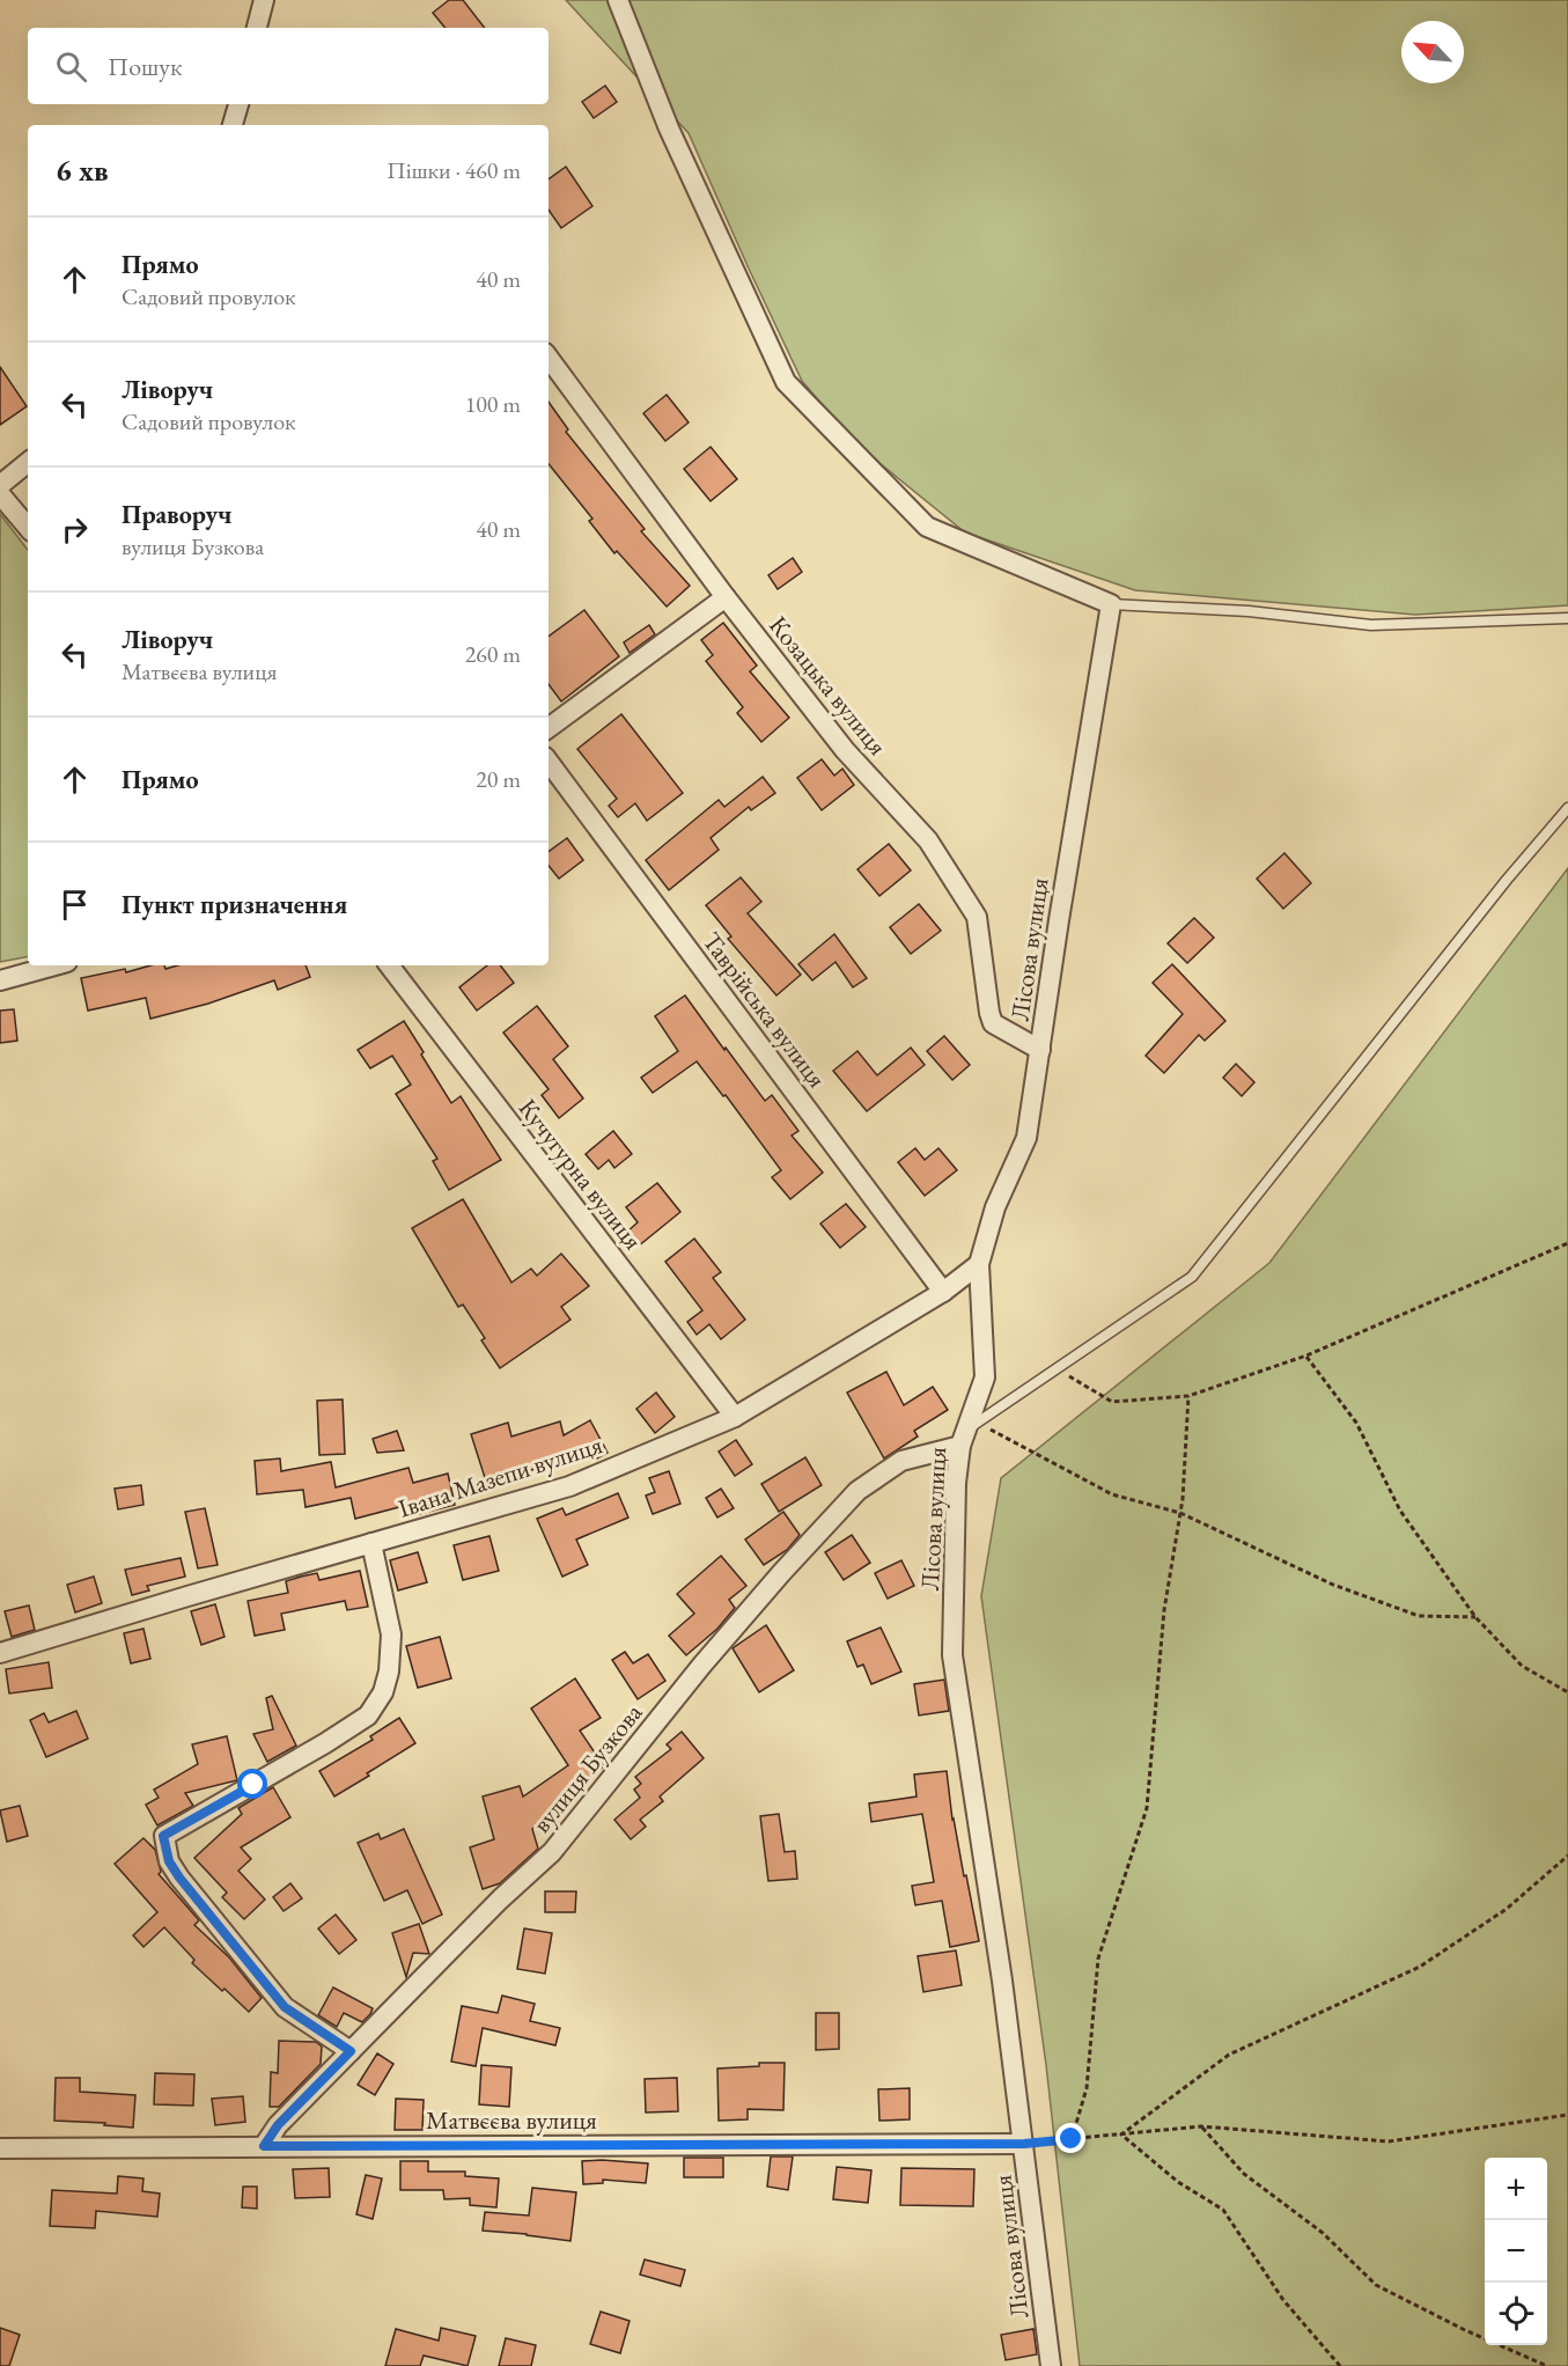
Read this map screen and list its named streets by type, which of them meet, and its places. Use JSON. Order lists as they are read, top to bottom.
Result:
{
  "streets": {
    "street": [
      "Козацька вулиця",
      "Лісова вулиця",
      "Таврійська вулиця",
      "Кучугурна вулиця",
      "Івана Мазепи вулиця",
      "вулиця Бузкова",
      "Матвєєва вулиця"
    ]
  },
  "crossings": [
    ["Козацька вулиця", "Лісова вулиця"],
    ["Лісова вулиця", "Івана Мазепи вулиця"],
    ["Лісова вулиця", "вулиця Бузкова"],
    ["Лісова вулиця", "Матвєєва вулиця"],
    ["Таврійська вулиця", "Івана Мазепи вулиця"],
    ["Кучугурна вулиця", "Івана Мазепи вулиця"],
    ["вулиця Бузкова", "Матвєєва вулиця"]
  ],
  "north": "top left",
  "page": {
    "search": "Пошук",
    "heading": ["6 хв", "Пішки · 460 m"],
    "list": [
      ["Прямо", "Садовий провулок", "40 m"],
      ["Ліворуч", "Садовий провулок", "100 m"],
      ["Праворуч", "вулиця Бузкова", "40 m"],
      ["Ліворуч", "Матвєєва вулиця", "260 m"],
      ["Прямо", "20 m"],
      "Пункт призначення"
    ],
    "map_buttons": ["+", "−"]
  }
}
